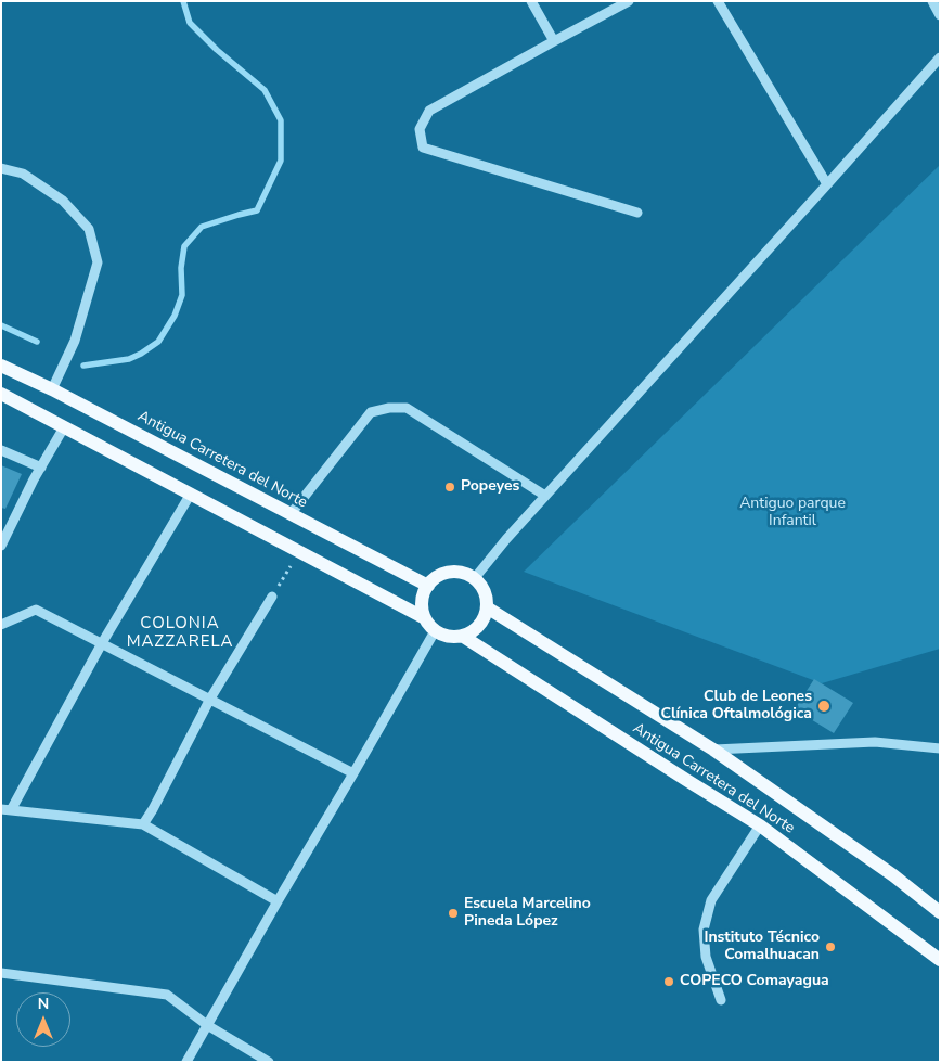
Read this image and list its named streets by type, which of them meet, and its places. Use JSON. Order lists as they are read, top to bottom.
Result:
{
  "streets": {
    "main road": ["Antigua Carretera del Norte"]
  },
  "districts": ["COLONIA MAZZARELA"],
  "parks": ["Antiguo parque Infantil"],
  "places": [
    "Popeyes",
    "Club de Leones Clínica Oftalmológica",
    "Escuela Marcelino Pineda López",
    "Instituto Técnico Comalhuacan",
    "COPECO Comayagua"
  ],
  "north": "top"
}
